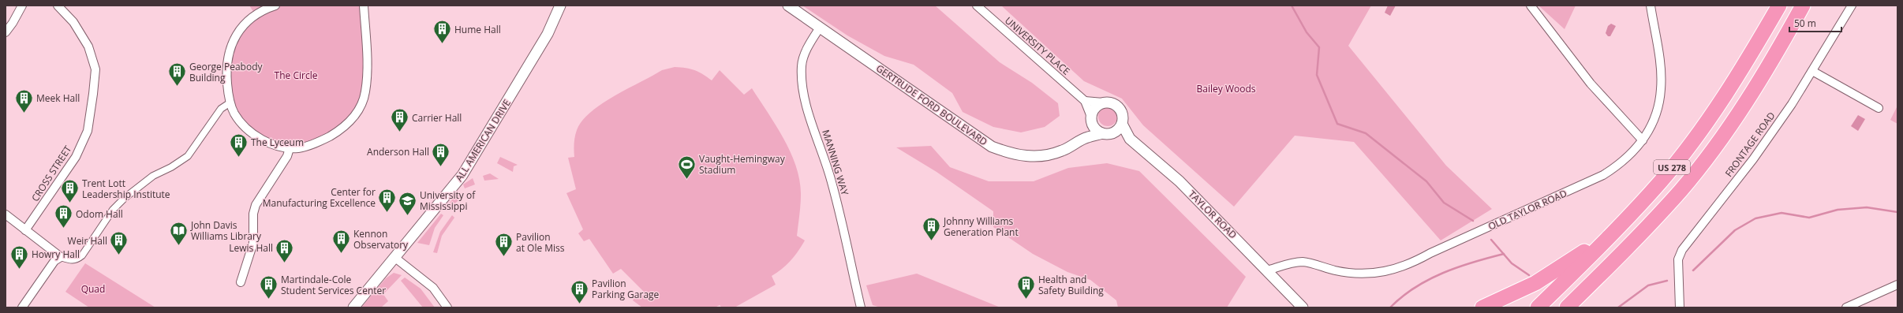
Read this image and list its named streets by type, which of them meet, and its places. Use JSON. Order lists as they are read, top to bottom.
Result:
{
  "streets": {
    "highway": ["US 278"],
    "street": [
      "UNIVERSITY PLACE",
      "GERTRUDE FORD BOULEVARD",
      "ALL AMERICAN DRIVE",
      "FRONTAGE ROAD",
      "MANNING WAY",
      "CROSS STREET",
      "OLD TAYLOR ROAD",
      "TAYLOR ROAD"
    ]
  },
  "crossings": [
    ["UNIVERSITY PLACE", "GERTRUDE FORD BOULEVARD"],
    ["UNIVERSITY PLACE", "TAYLOR ROAD"],
    ["GERTRUDE FORD BOULEVARD", "MANNING WAY"],
    ["GERTRUDE FORD BOULEVARD", "TAYLOR ROAD"],
    ["OLD TAYLOR ROAD", "TAYLOR ROAD"]
  ],
  "parks": ["The Circle", "Bailey Woods", "Quad"],
  "places": {
    "building": [
      "Hume Hall",
      "George Peabody Building",
      "Meek Hall",
      "Carrier Hall",
      "The Lyceum",
      "Anderson Hall",
      "Trent Lott Leadership Institute",
      "Center for Manufacturing Excellence",
      "Odom Hall",
      "Johnny Williams Generation Plant",
      "Kennon Observatory",
      "Weir Hall",
      "Pavilion at Ole Miss",
      "Lewis Hall",
      "Howry Hall",
      "Martindale-Cole Student Services Center",
      "Health and Safety Building",
      "Pavilion Parking Garage"
    ],
    "sports": ["Vaught-Hemingway Stadium"],
    "school or university": ["University of Mississippi"],
    "library": ["John Davis Williams Library"]
  },
  "scale_bar": "50 m"
}
